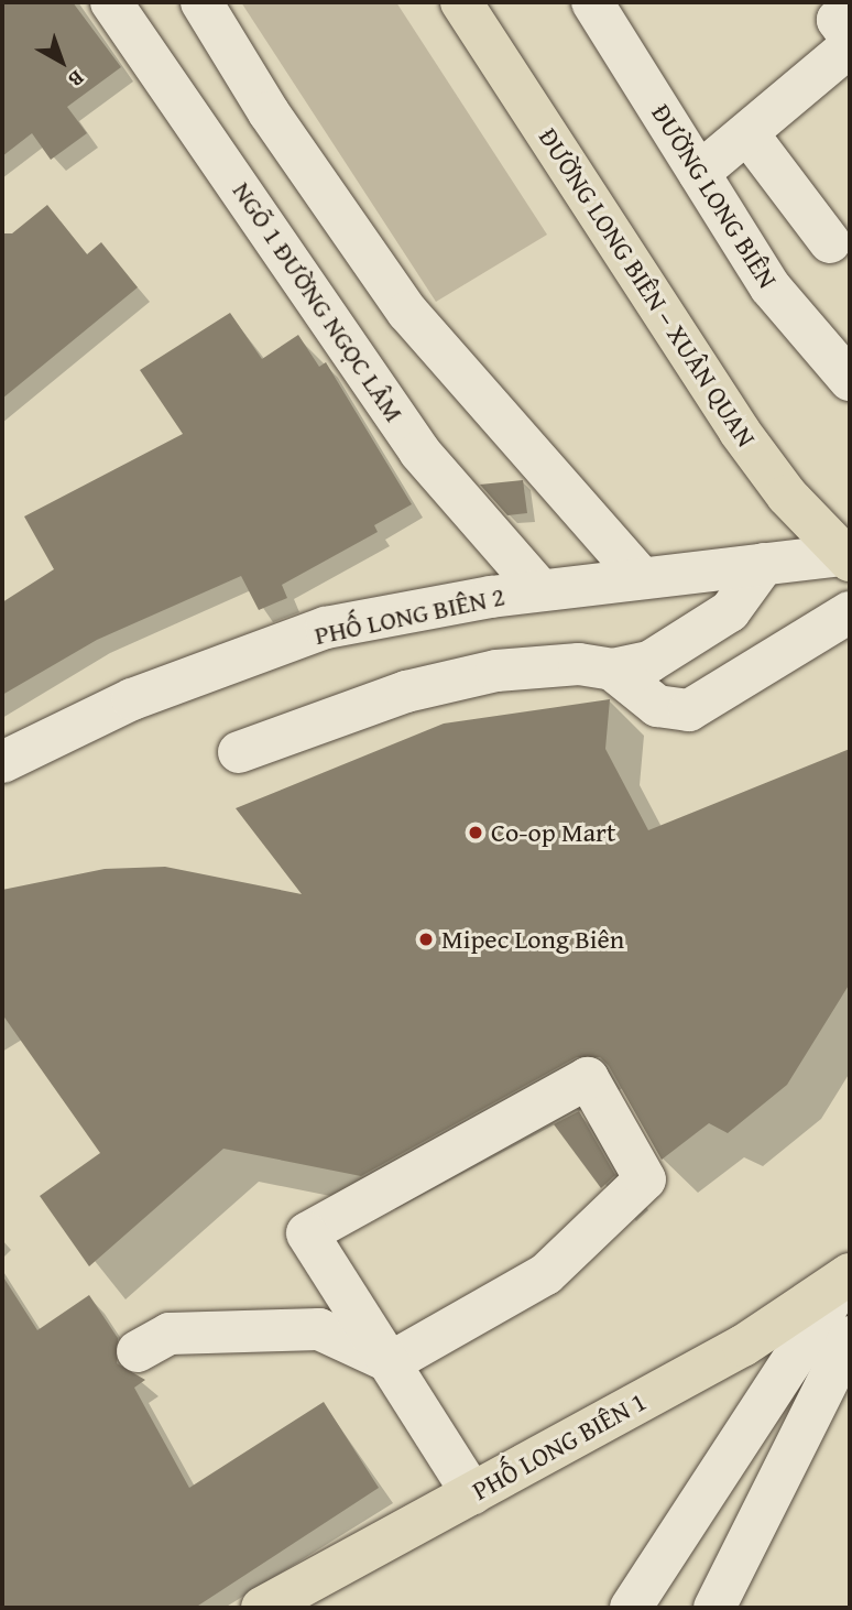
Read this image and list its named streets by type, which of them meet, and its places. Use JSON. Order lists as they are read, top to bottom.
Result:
{
  "streets": {
    "main road": ["ĐƯỜNG LONG BIÊN – XUÂN QUAN", "PHỐ LONG BIÊN 1"],
    "street": ["ĐƯỜNG LONG BIÊN", "NGÕ 1 ĐƯỜNG NGỌC LÂM", "PHỐ LONG BIÊN 2"]
  },
  "crossings": [
    ["ĐƯỜNG LONG BIÊN – XUÂN QUAN", "PHỐ LONG BIÊN 2"],
    ["NGÕ 1 ĐƯỜNG NGỌC LÂM", "PHỐ LONG BIÊN 2"]
  ],
  "places": ["Co-op Mart", "Mipec Long Biên"],
  "north": "bottom right"
}
